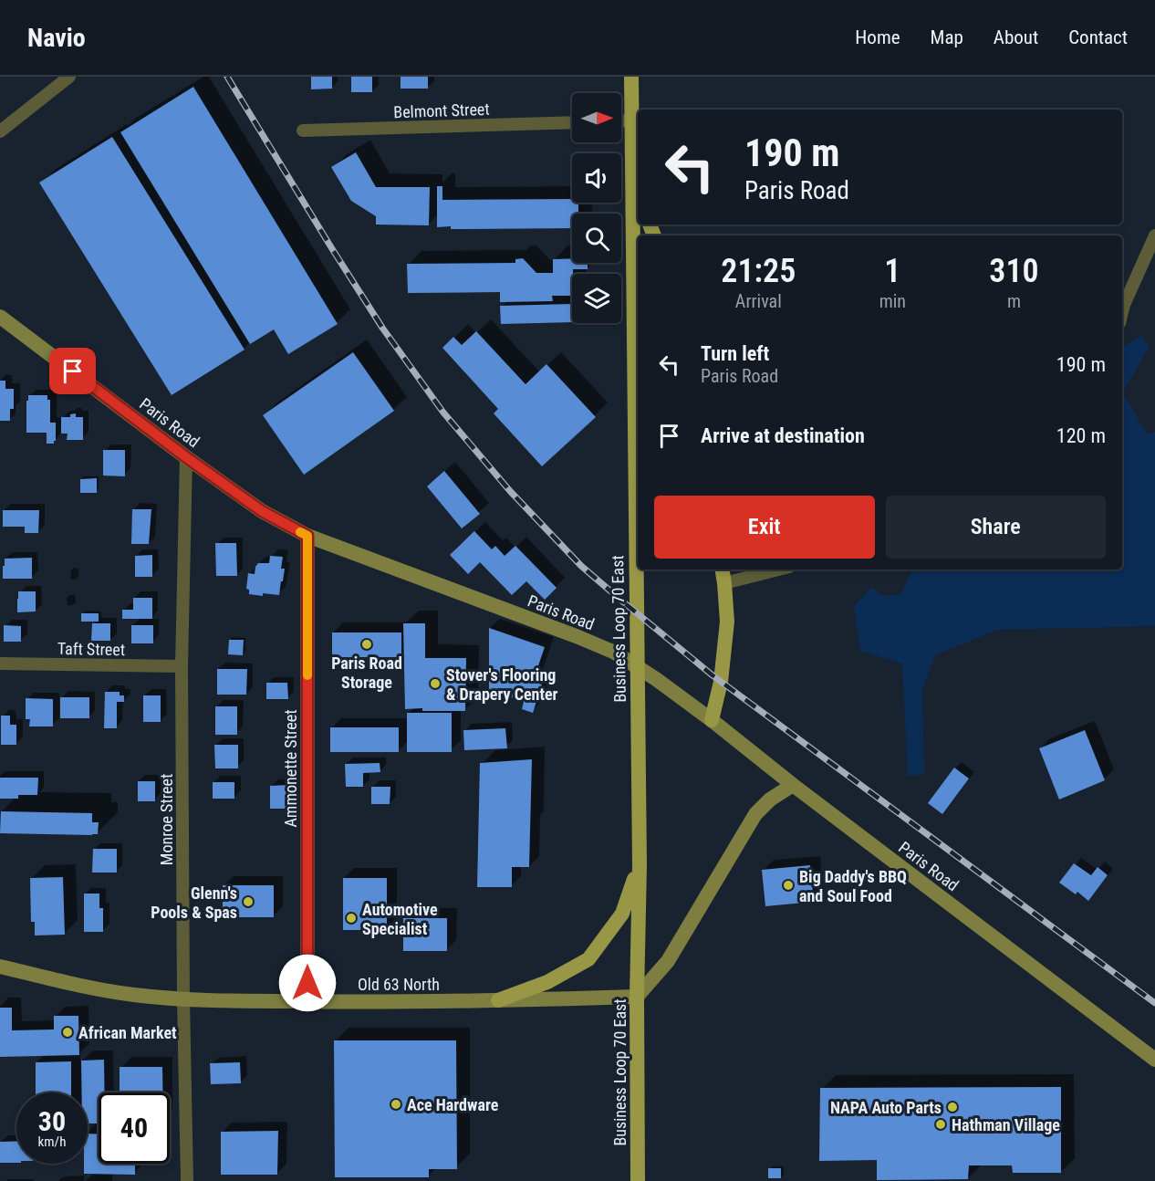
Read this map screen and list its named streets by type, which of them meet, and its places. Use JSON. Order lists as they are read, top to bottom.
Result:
{
  "streets": {
    "main road": ["Paris Road", "Business Loop 70 East", "Old 63 North"],
    "street": [
      "Belmont Street",
      "Taft Street",
      "Ammonette Street",
      "Monroe Street"
    ]
  },
  "crossings": [
    ["Paris Road", "Ammonette Street"],
    ["Paris Road", "Monroe Street"],
    ["Business Loop 70 East", "Old 63 North"],
    ["Taft Street", "Monroe Street"],
    ["Ammonette Street", "Old 63 North"],
    ["Monroe Street", "Old 63 North"]
  ],
  "places": [
    "Paris Road Storage",
    "Stover's Flooring & Drapery Center",
    "Big Daddy's BBQ and Soul Food",
    "Glenn's Pools & Spas",
    "Automotive Specialist",
    "African Market",
    "Ace Hardware",
    "NAPA Auto Parts",
    "Hathman Village"
  ],
  "north": "right",
  "page": {
    "header": "Navio",
    "nav": [
      "Home",
      "Map",
      "About",
      "Contact"
    ],
    "turn": ["190 m", "Paris Road"],
    "eta": [
      "21:25",
      "Arrival",
      "1",
      "min",
      "310",
      "m"
    ],
    "list": [
      {
        "name": "Turn left",
        "note": "Paris Road",
        "value": "190 m"
      },
      {
        "name": "Arrive at destination",
        "value": "120 m"
      }
    ],
    "buttons": ["Exit", "Share"],
    "speed": "30 km/h",
    "limit": "40"
  }
}
